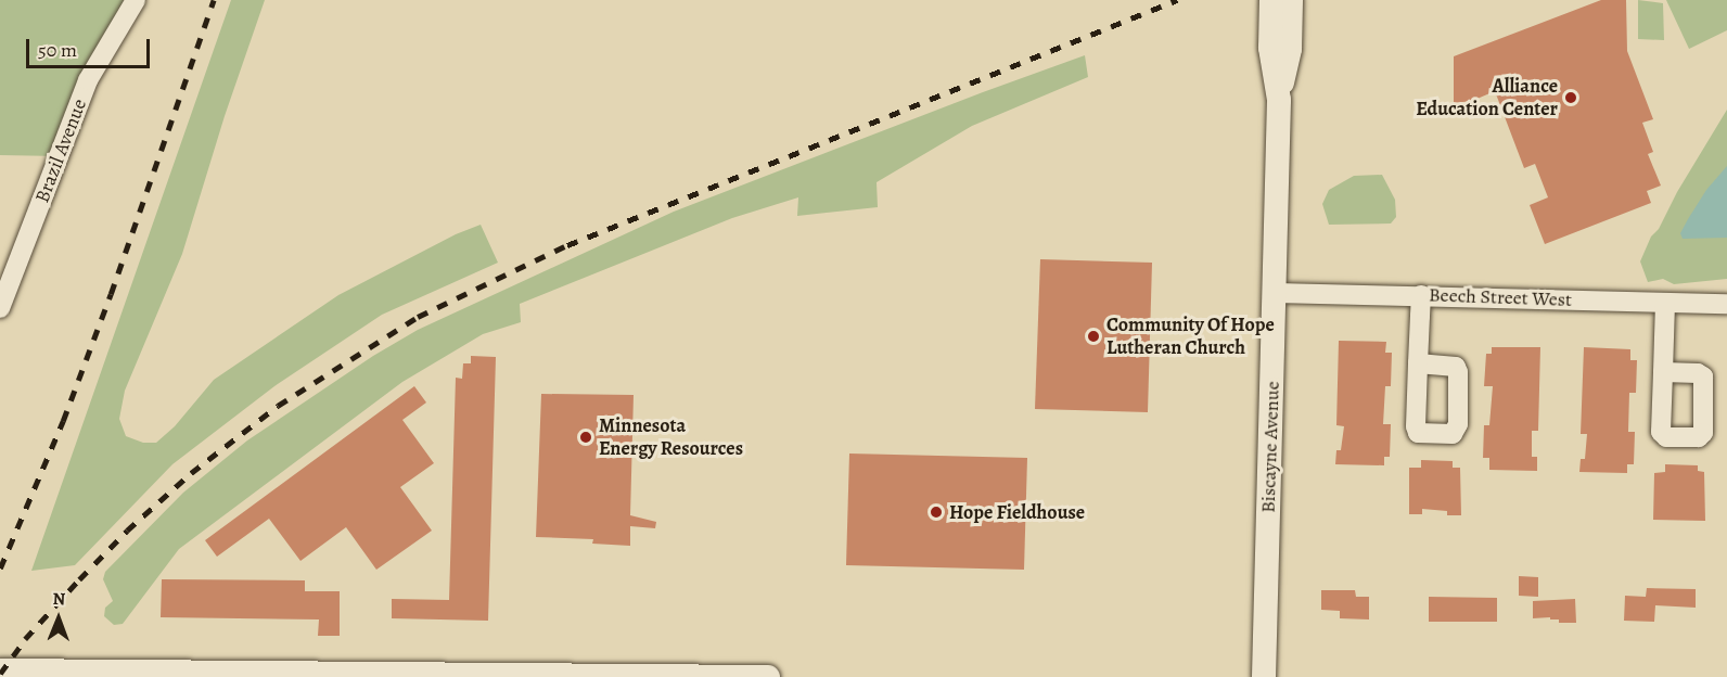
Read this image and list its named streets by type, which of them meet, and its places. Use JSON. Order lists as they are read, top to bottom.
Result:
{
  "streets": {
    "street": ["Brazil Avenue", "Beech Street West", "Biscayne Avenue"]
  },
  "crossings": [
    ["Beech Street West", "Biscayne Avenue"]
  ],
  "places": [
    "Alliance Education Center",
    "Community Of Hope Lutheran Church",
    "Minnesota Energy Resources",
    "Hope Fieldhouse"
  ],
  "scale_bar": "50 m",
  "north": "top"
}
